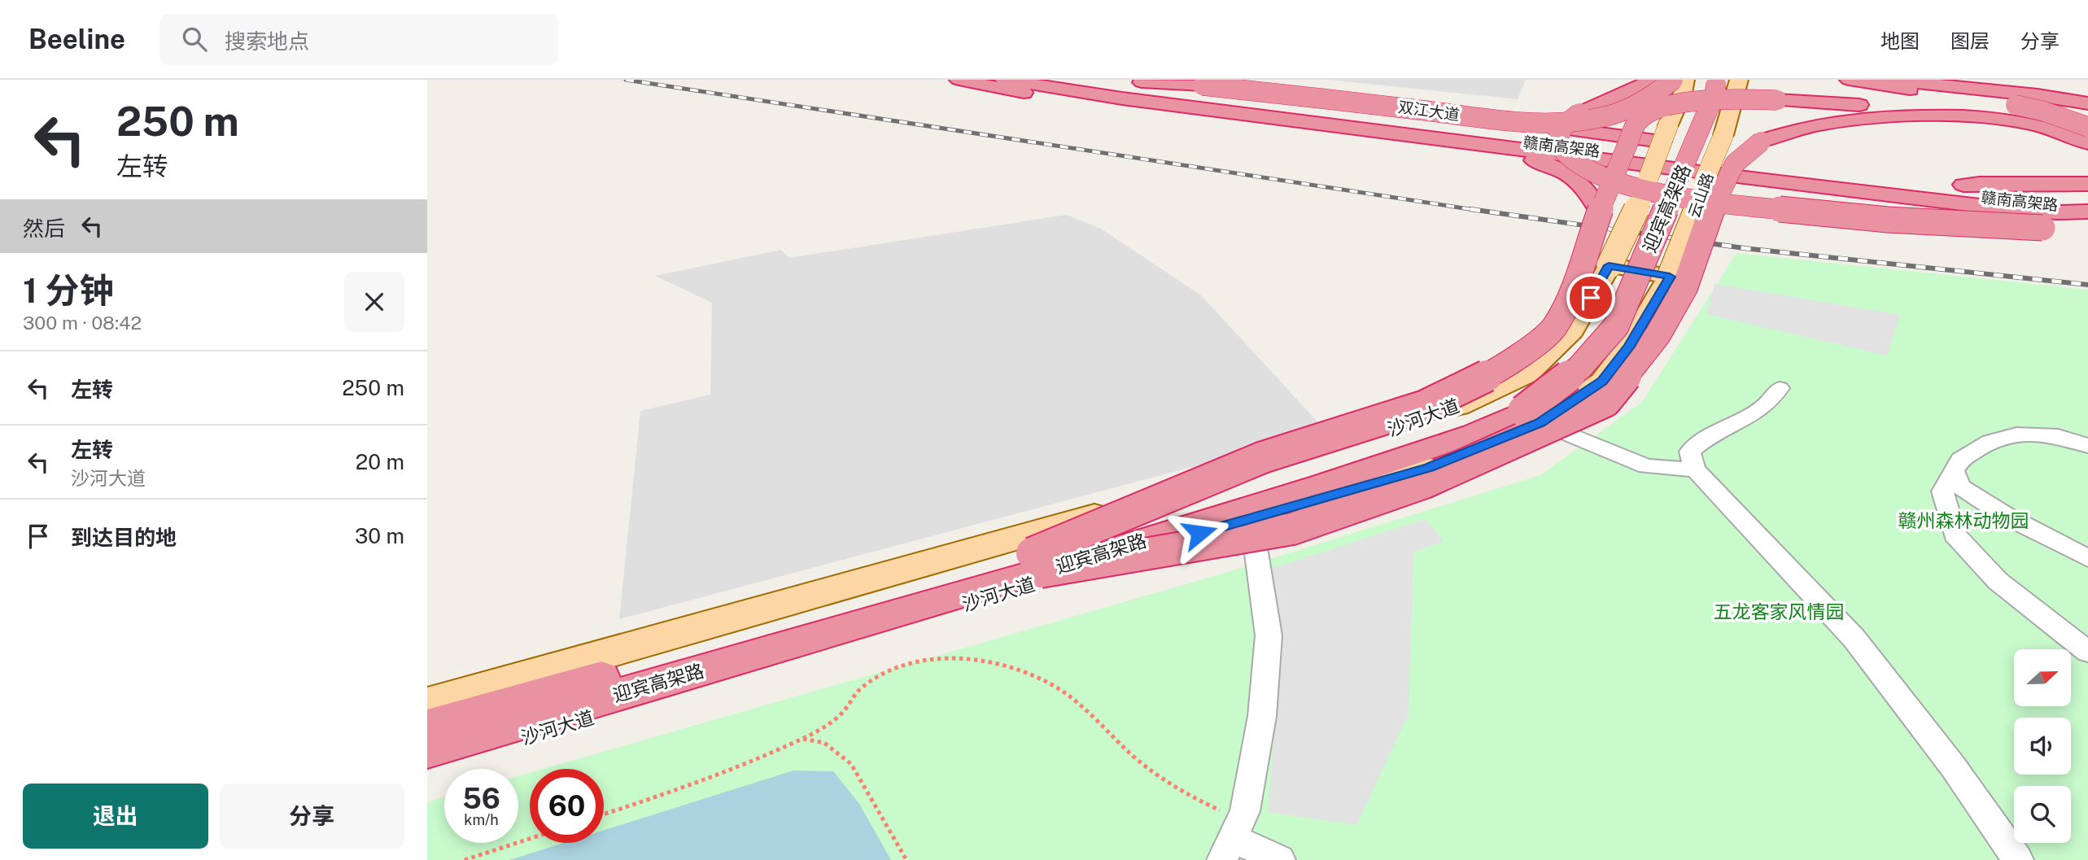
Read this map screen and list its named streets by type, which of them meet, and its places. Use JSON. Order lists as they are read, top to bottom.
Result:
{
  "streets": {
    "highway": ["双江大道", "赣南高架路", "迎宾高架路"],
    "main road": ["云山路", "沙河大道"]
  },
  "crossings": [
    ["双江大道", "沙河大道"],
    ["云山路", "沙河大道"]
  ],
  "parks": ["赣州森林动物园", "五龙客家风情园"],
  "north": "right",
  "page": {
    "header": "Beeline",
    "search": "搜索地点",
    "nav": ["地图", "图层", "分享"],
    "turn": ["250 m", "左转"],
    "then": "然后",
    "heading": ["1 分钟", "300 m · 08:42"],
    "list": [
      {
        "name": "左转",
        "value": "250 m"
      },
      {
        "name": "左转",
        "note": "沙河大道",
        "value": "20 m"
      },
      {
        "name": "到达目的地",
        "value": "30 m"
      }
    ],
    "speed": "56 km/h",
    "limit": "60",
    "buttons": ["退出", "分享"]
  }
}
